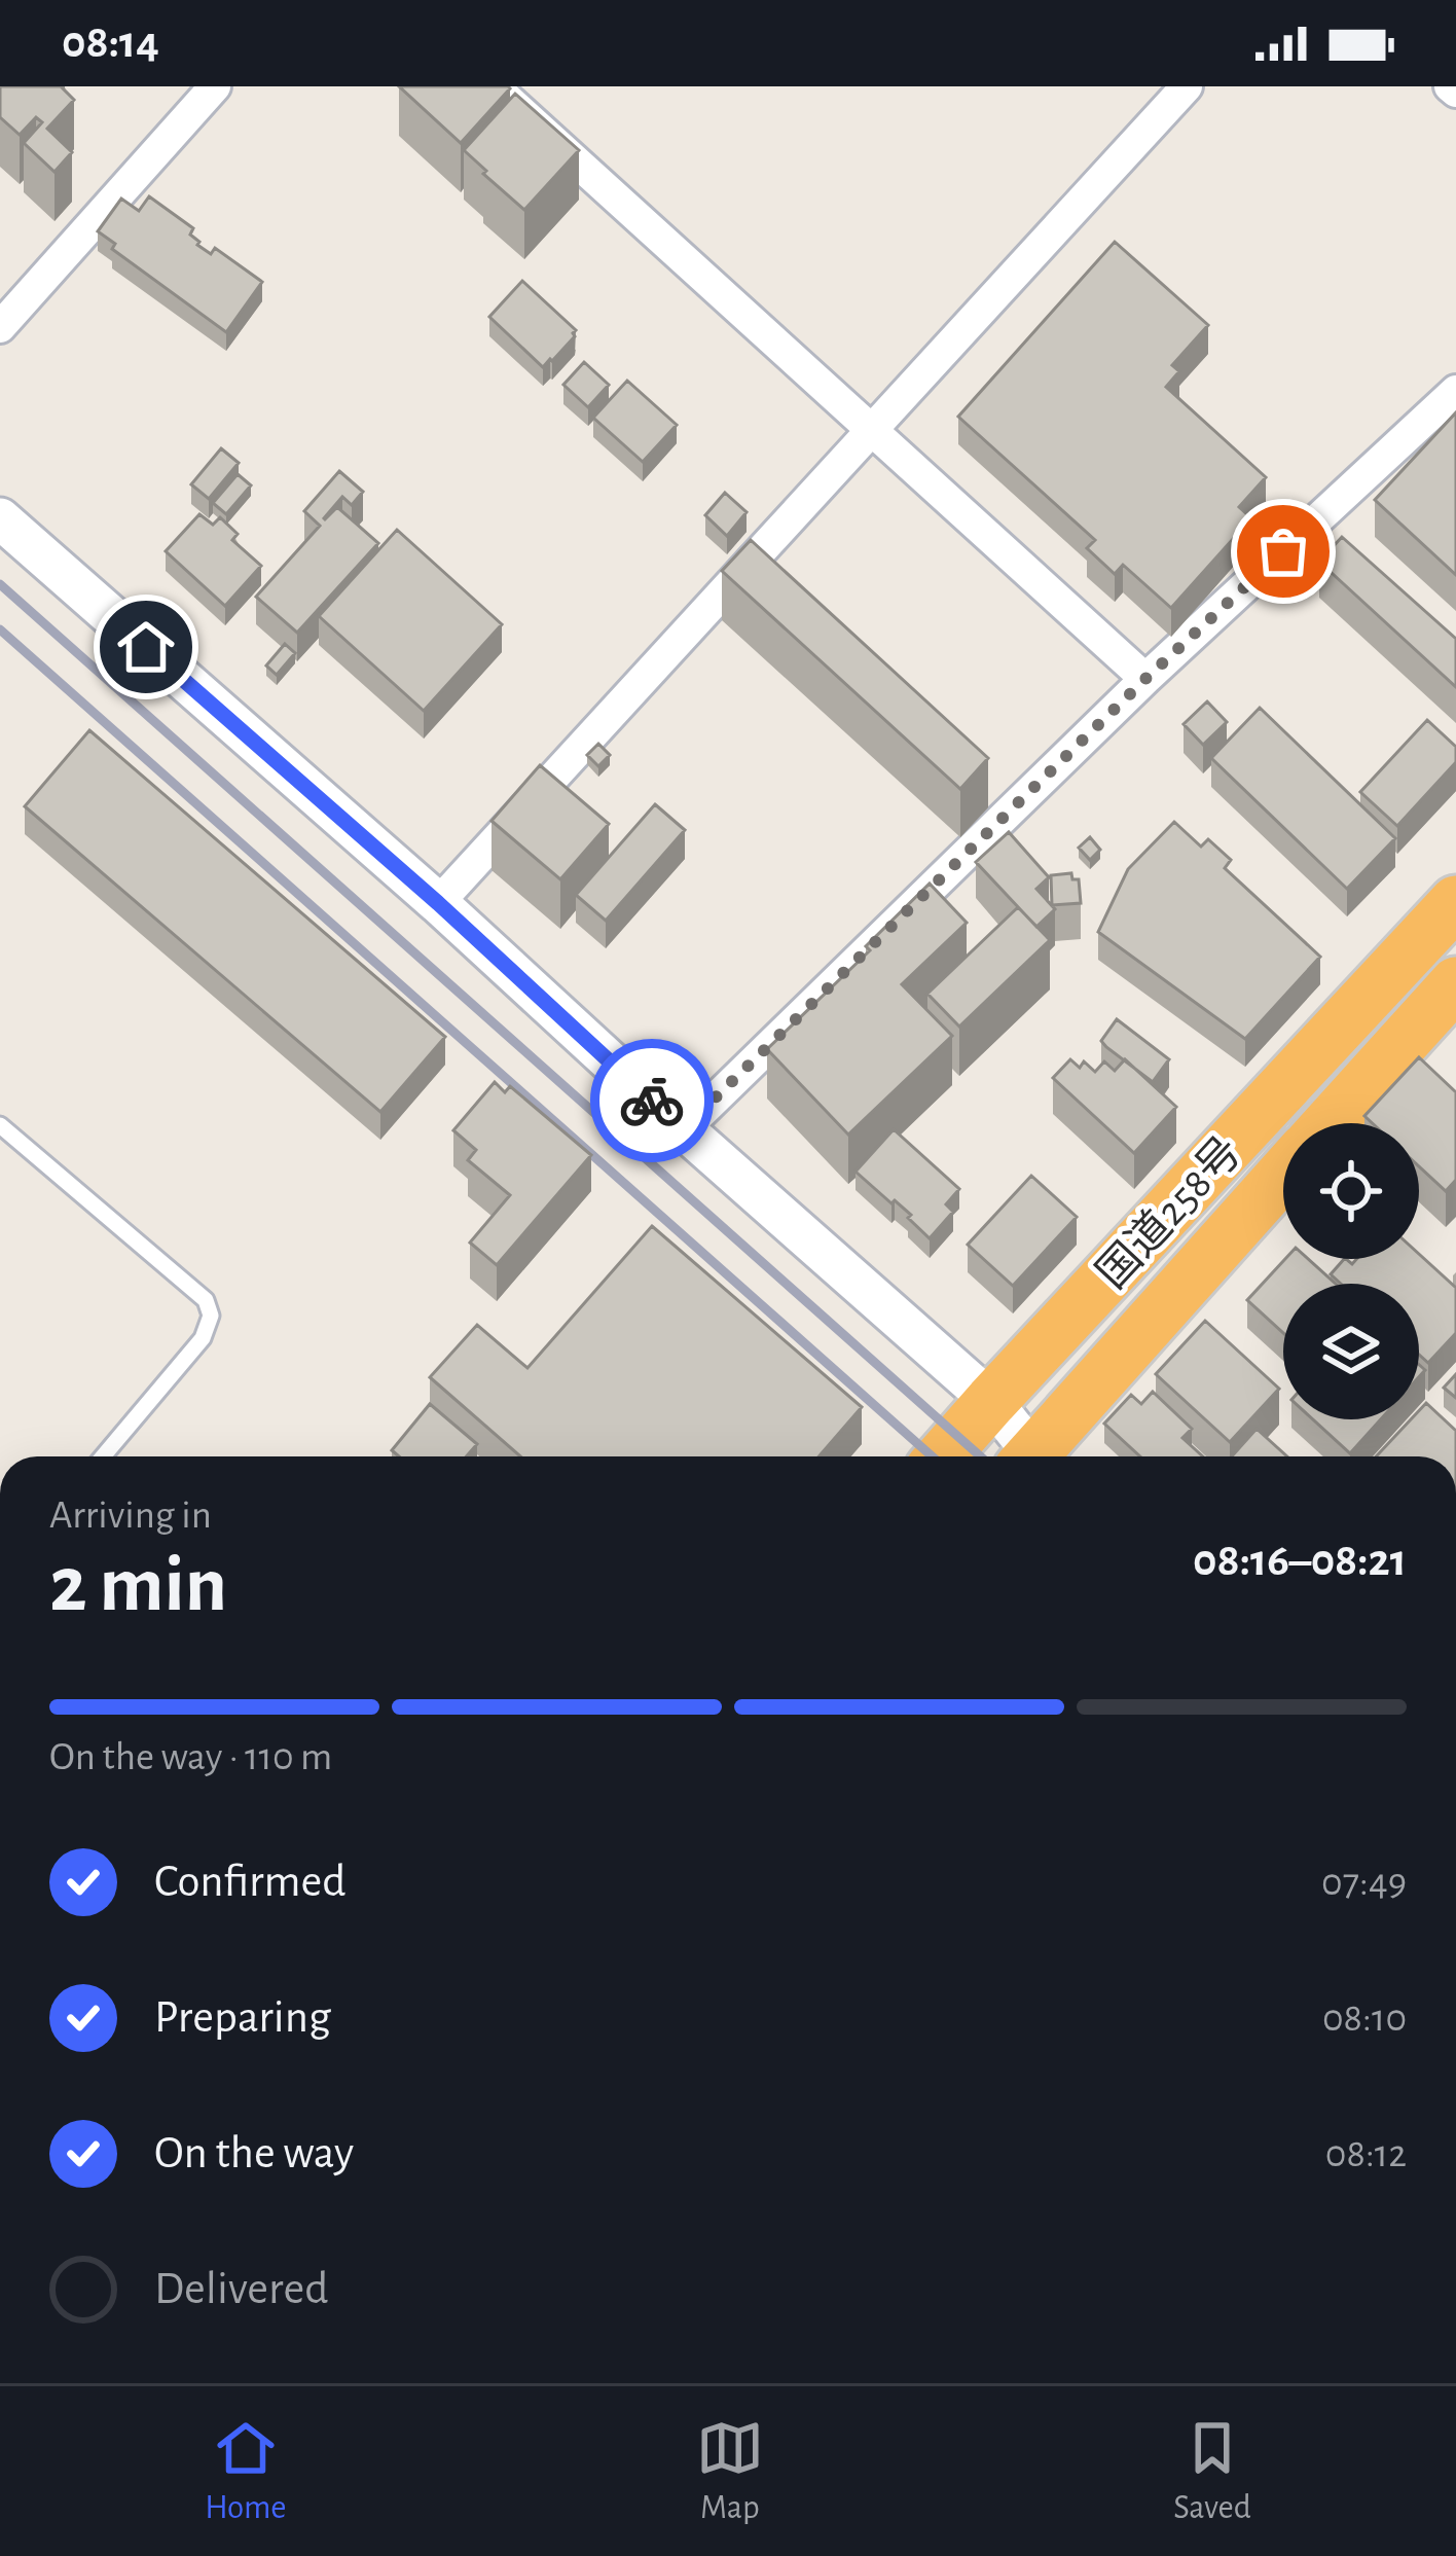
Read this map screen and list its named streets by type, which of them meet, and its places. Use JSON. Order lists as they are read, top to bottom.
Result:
{
  "streets": {
    "highway": ["国道258号"]
  },
  "page": {
    "status": "08:14",
    "heading": ["2 min", "Arriving in", "08:16–08:21"],
    "bar": "On the way · 110 m",
    "list": [
      ["Confirmed", "07:49"],
      ["Preparing", "08:10"],
      ["On the way", "08:12"],
      "Delivered"
    ],
    "tabs": ["Home", "Map", "Saved"]
  }
}
